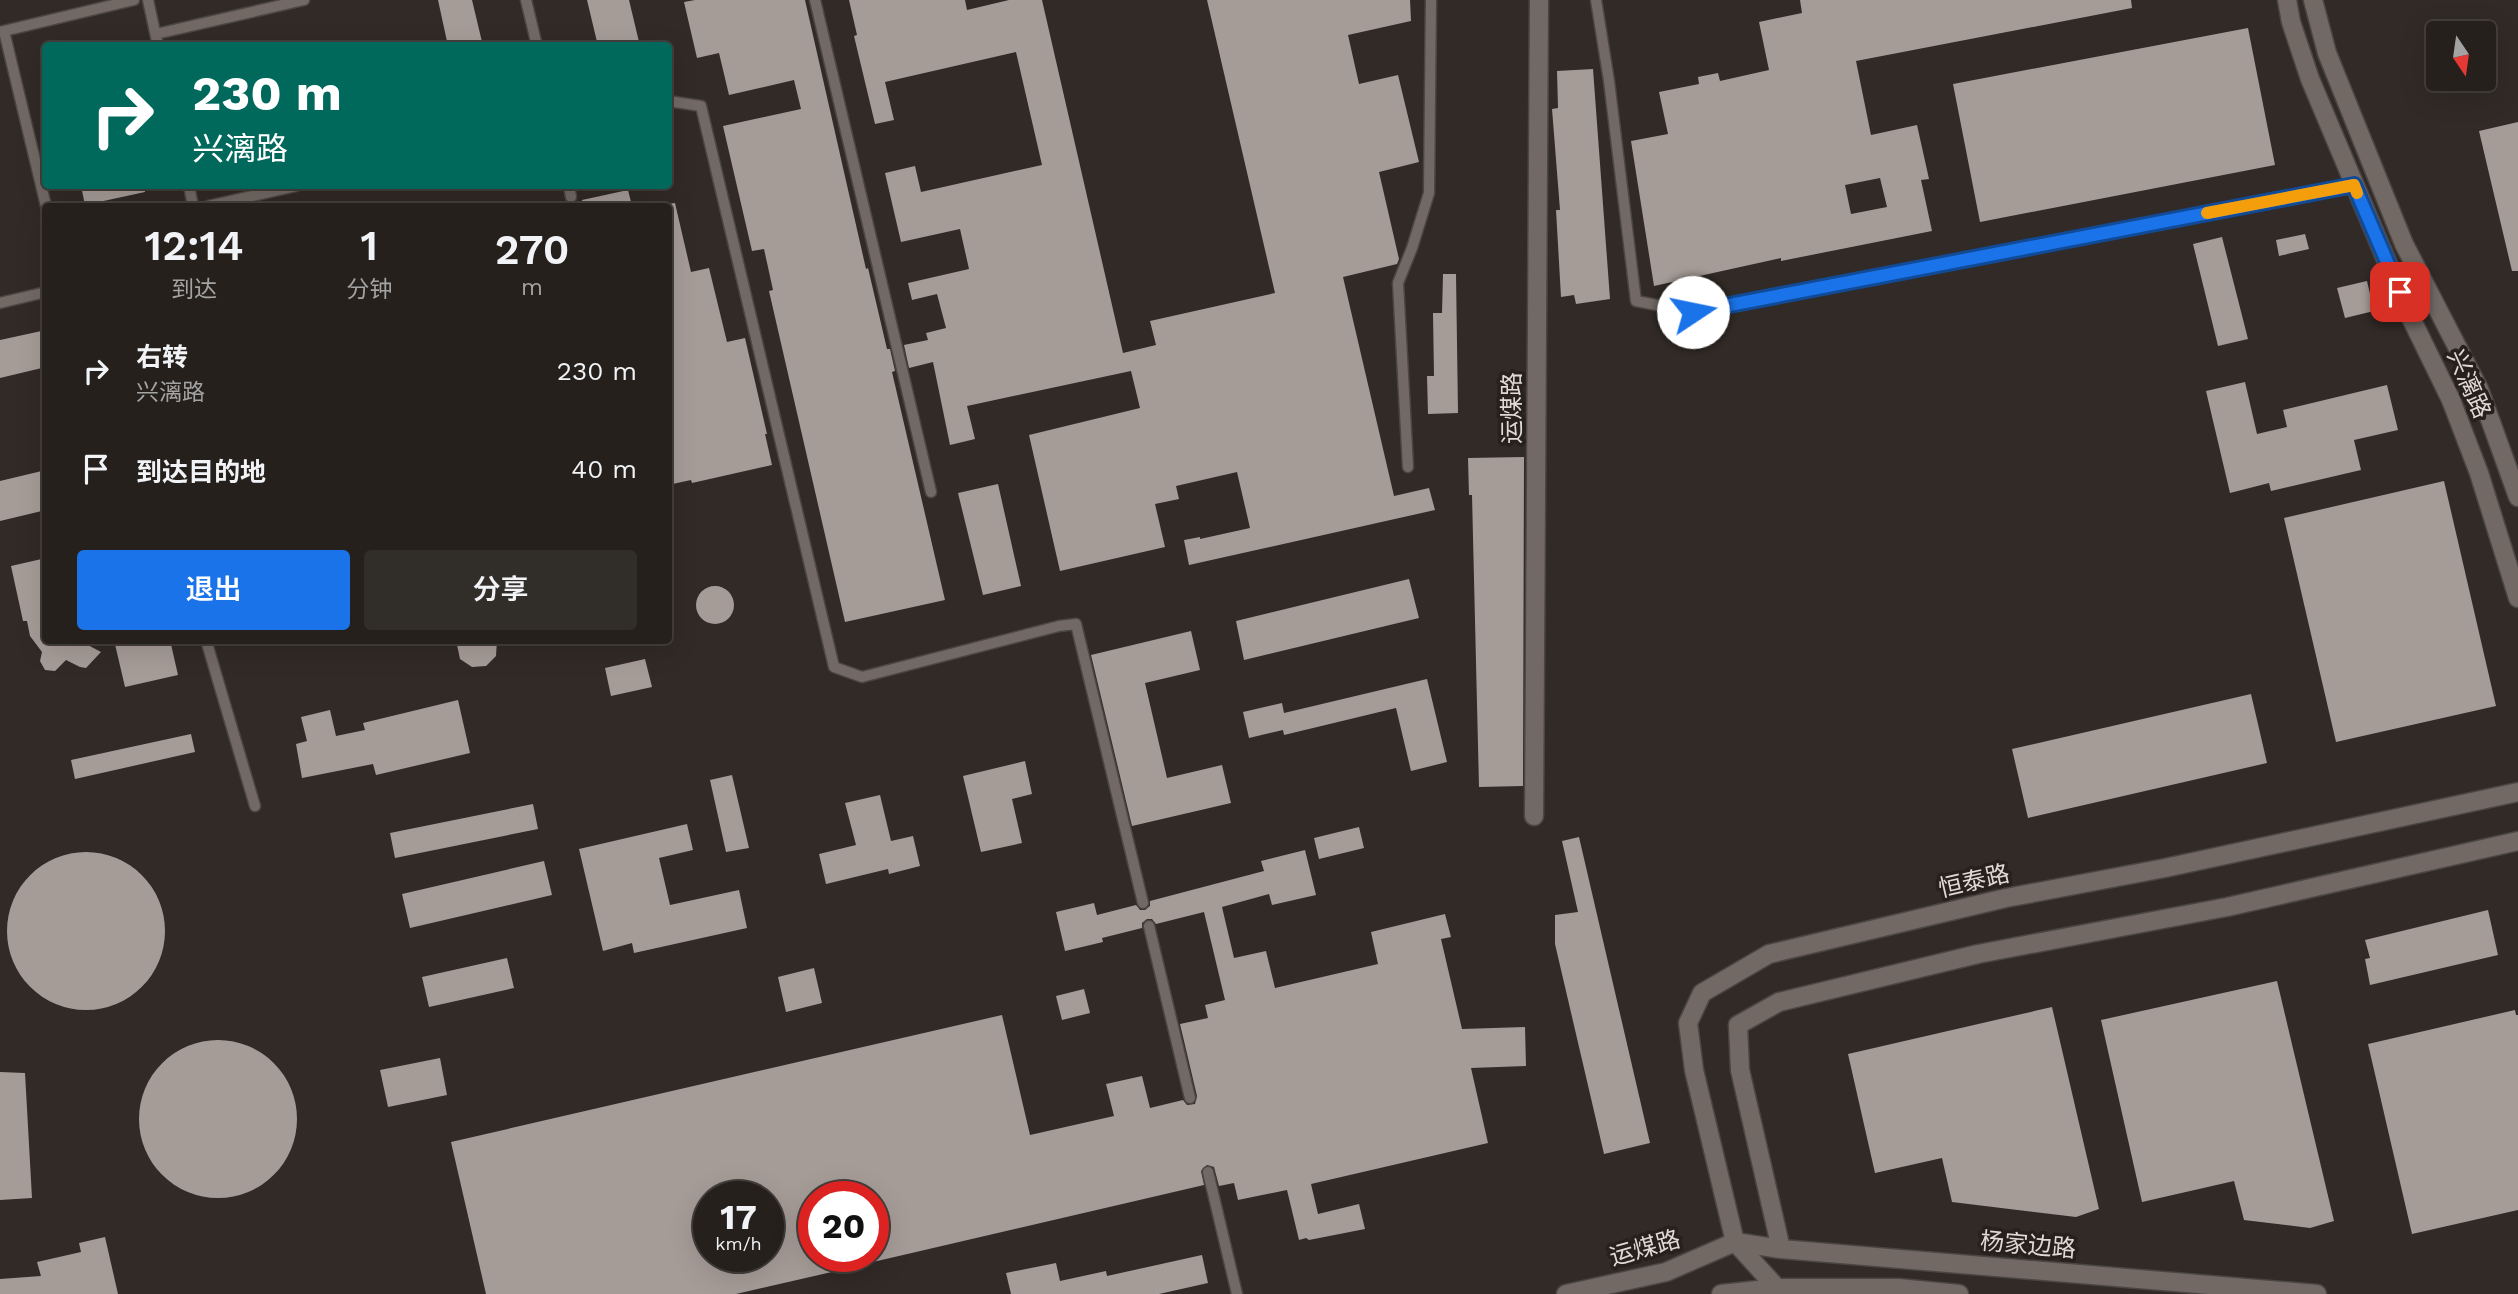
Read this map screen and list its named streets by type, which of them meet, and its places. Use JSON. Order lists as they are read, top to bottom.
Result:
{
  "streets": {
    "street": [
      "兴漓路",
      "运煤路",
      "恒泰路",
      "杨家边路"
    ]
  },
  "crossings": [
    ["运煤路", "恒泰路"],
    ["运煤路", "杨家边路"],
    ["恒泰路", "杨家边路"]
  ],
  "north": "bottom",
  "page": {
    "turn": ["230 m", "兴漓路"],
    "eta": [
      "12:14",
      "到达",
      "1",
      "分钟",
      "270",
      "m"
    ],
    "list": [
      {
        "name": "右转",
        "note": "兴漓路",
        "value": "230 m"
      },
      {
        "name": "到达目的地",
        "value": "40 m"
      }
    ],
    "buttons": ["退出", "分享"],
    "speed": "17 km/h",
    "limit": "20"
  }
}
